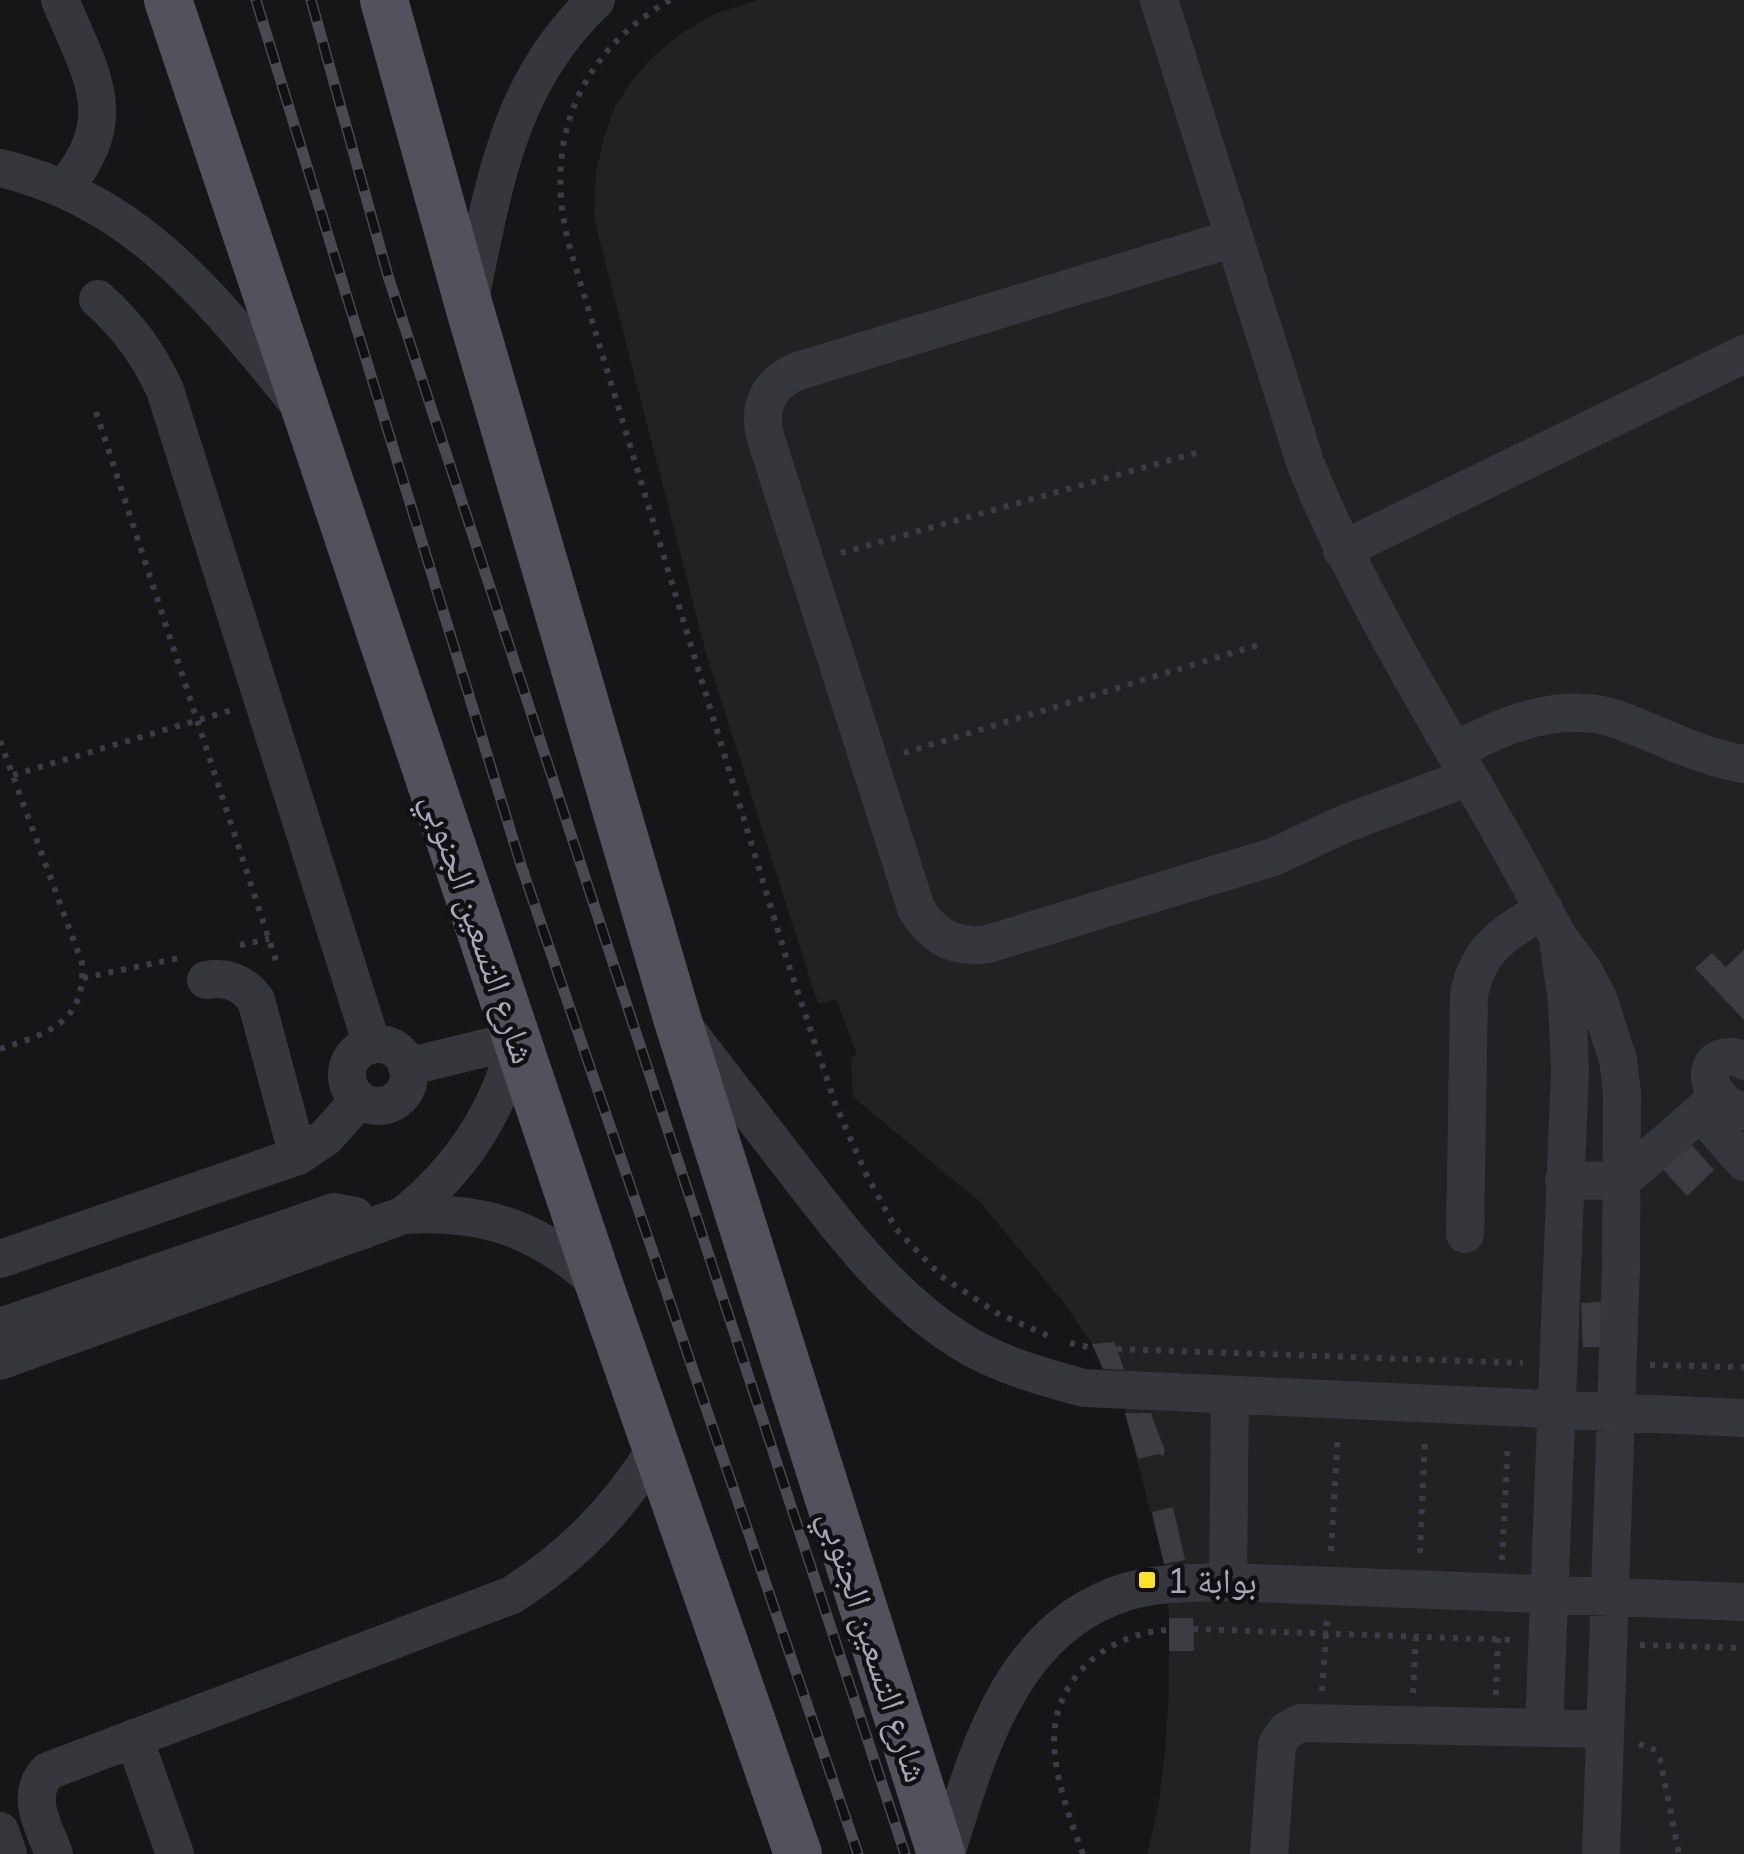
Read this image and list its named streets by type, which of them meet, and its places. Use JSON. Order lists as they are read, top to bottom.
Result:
{
  "streets": {
    "main road": ["شارع التسعين الجنوبي"]
  },
  "places": {
    "transit": ["بوابة 1"]
  }
}
